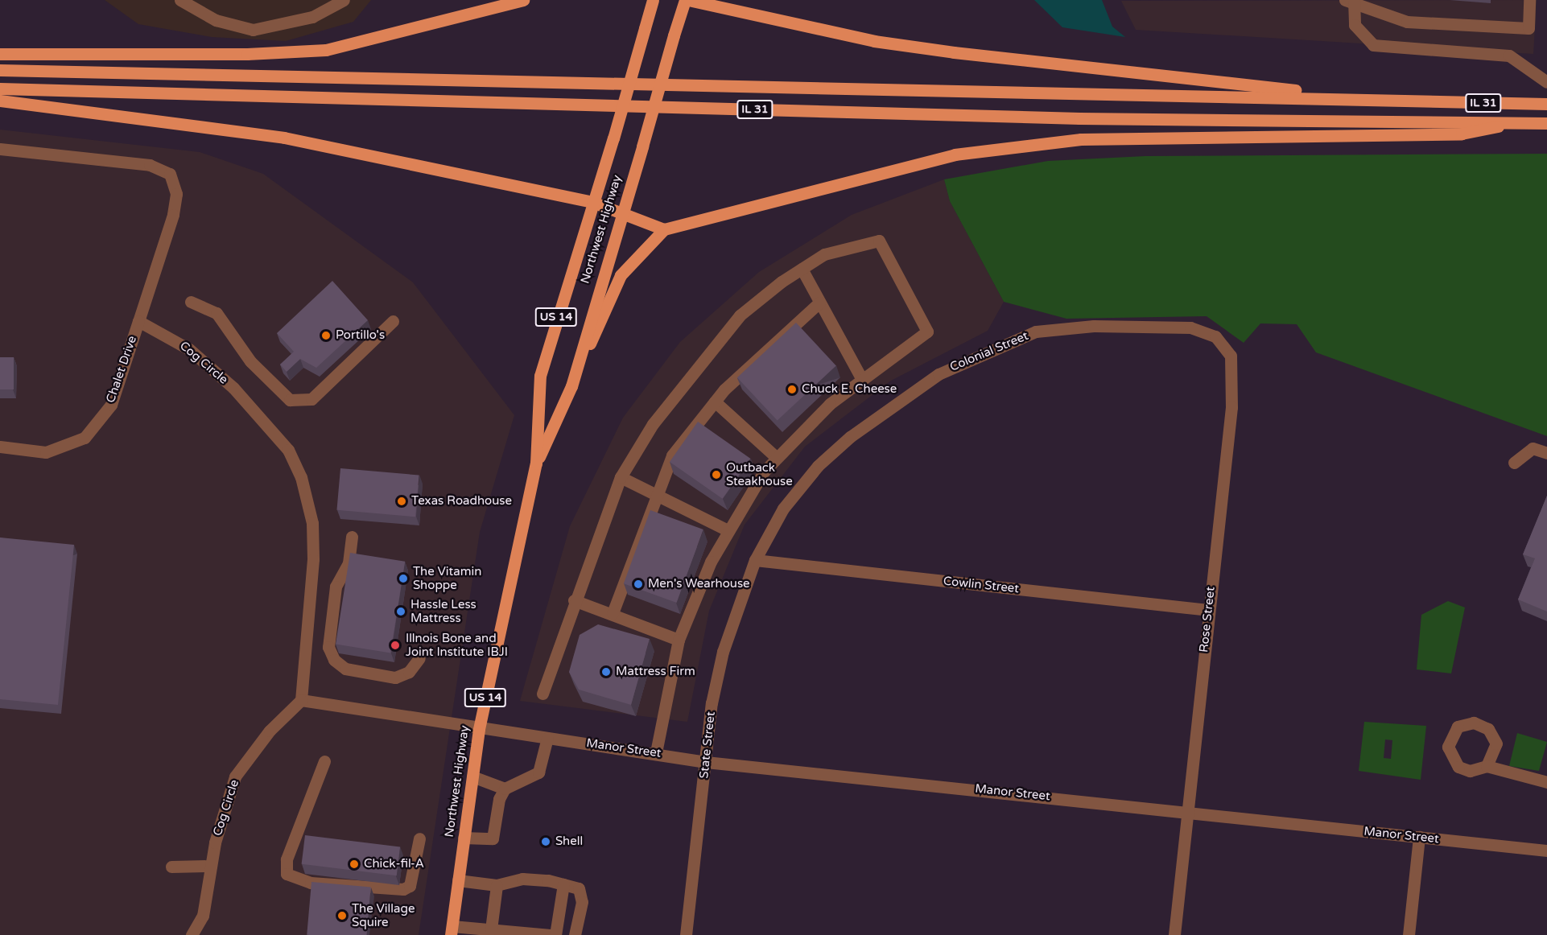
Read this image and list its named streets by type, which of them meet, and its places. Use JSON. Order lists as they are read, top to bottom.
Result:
{
  "streets": {
    "main road": ["IL 31", "Northwest Highway", "US 14"],
    "street": [
      "Colonial Street",
      "Cog Circle",
      "Chalet Drive",
      "Cowlin Street",
      "Rose Street",
      "State Street",
      "Manor Street"
    ]
  },
  "crossings": [
    ["Northwest Highway", "Manor Street"],
    ["Colonial Street", "Cowlin Street"],
    ["Colonial Street", "Rose Street"],
    ["Colonial Street", "State Street"],
    ["Cog Circle", "Chalet Drive"],
    ["Cowlin Street", "Rose Street"],
    ["Cowlin Street", "State Street"],
    ["Rose Street", "Manor Street"],
    ["State Street", "Manor Street"]
  ],
  "places": [
    "Portillo's",
    "Chuck E. Cheese",
    "Outback Steakhouse",
    "Texas Roadhouse",
    "The Vitamin Shoppe",
    "Men's Wearhouse",
    "Hassle Less Mattress",
    "Illnois Bone and Joint Institute IBJI",
    "Mattress Firm",
    "Shell",
    "Chick-fil-A",
    "The Village Squire"
  ]
}
